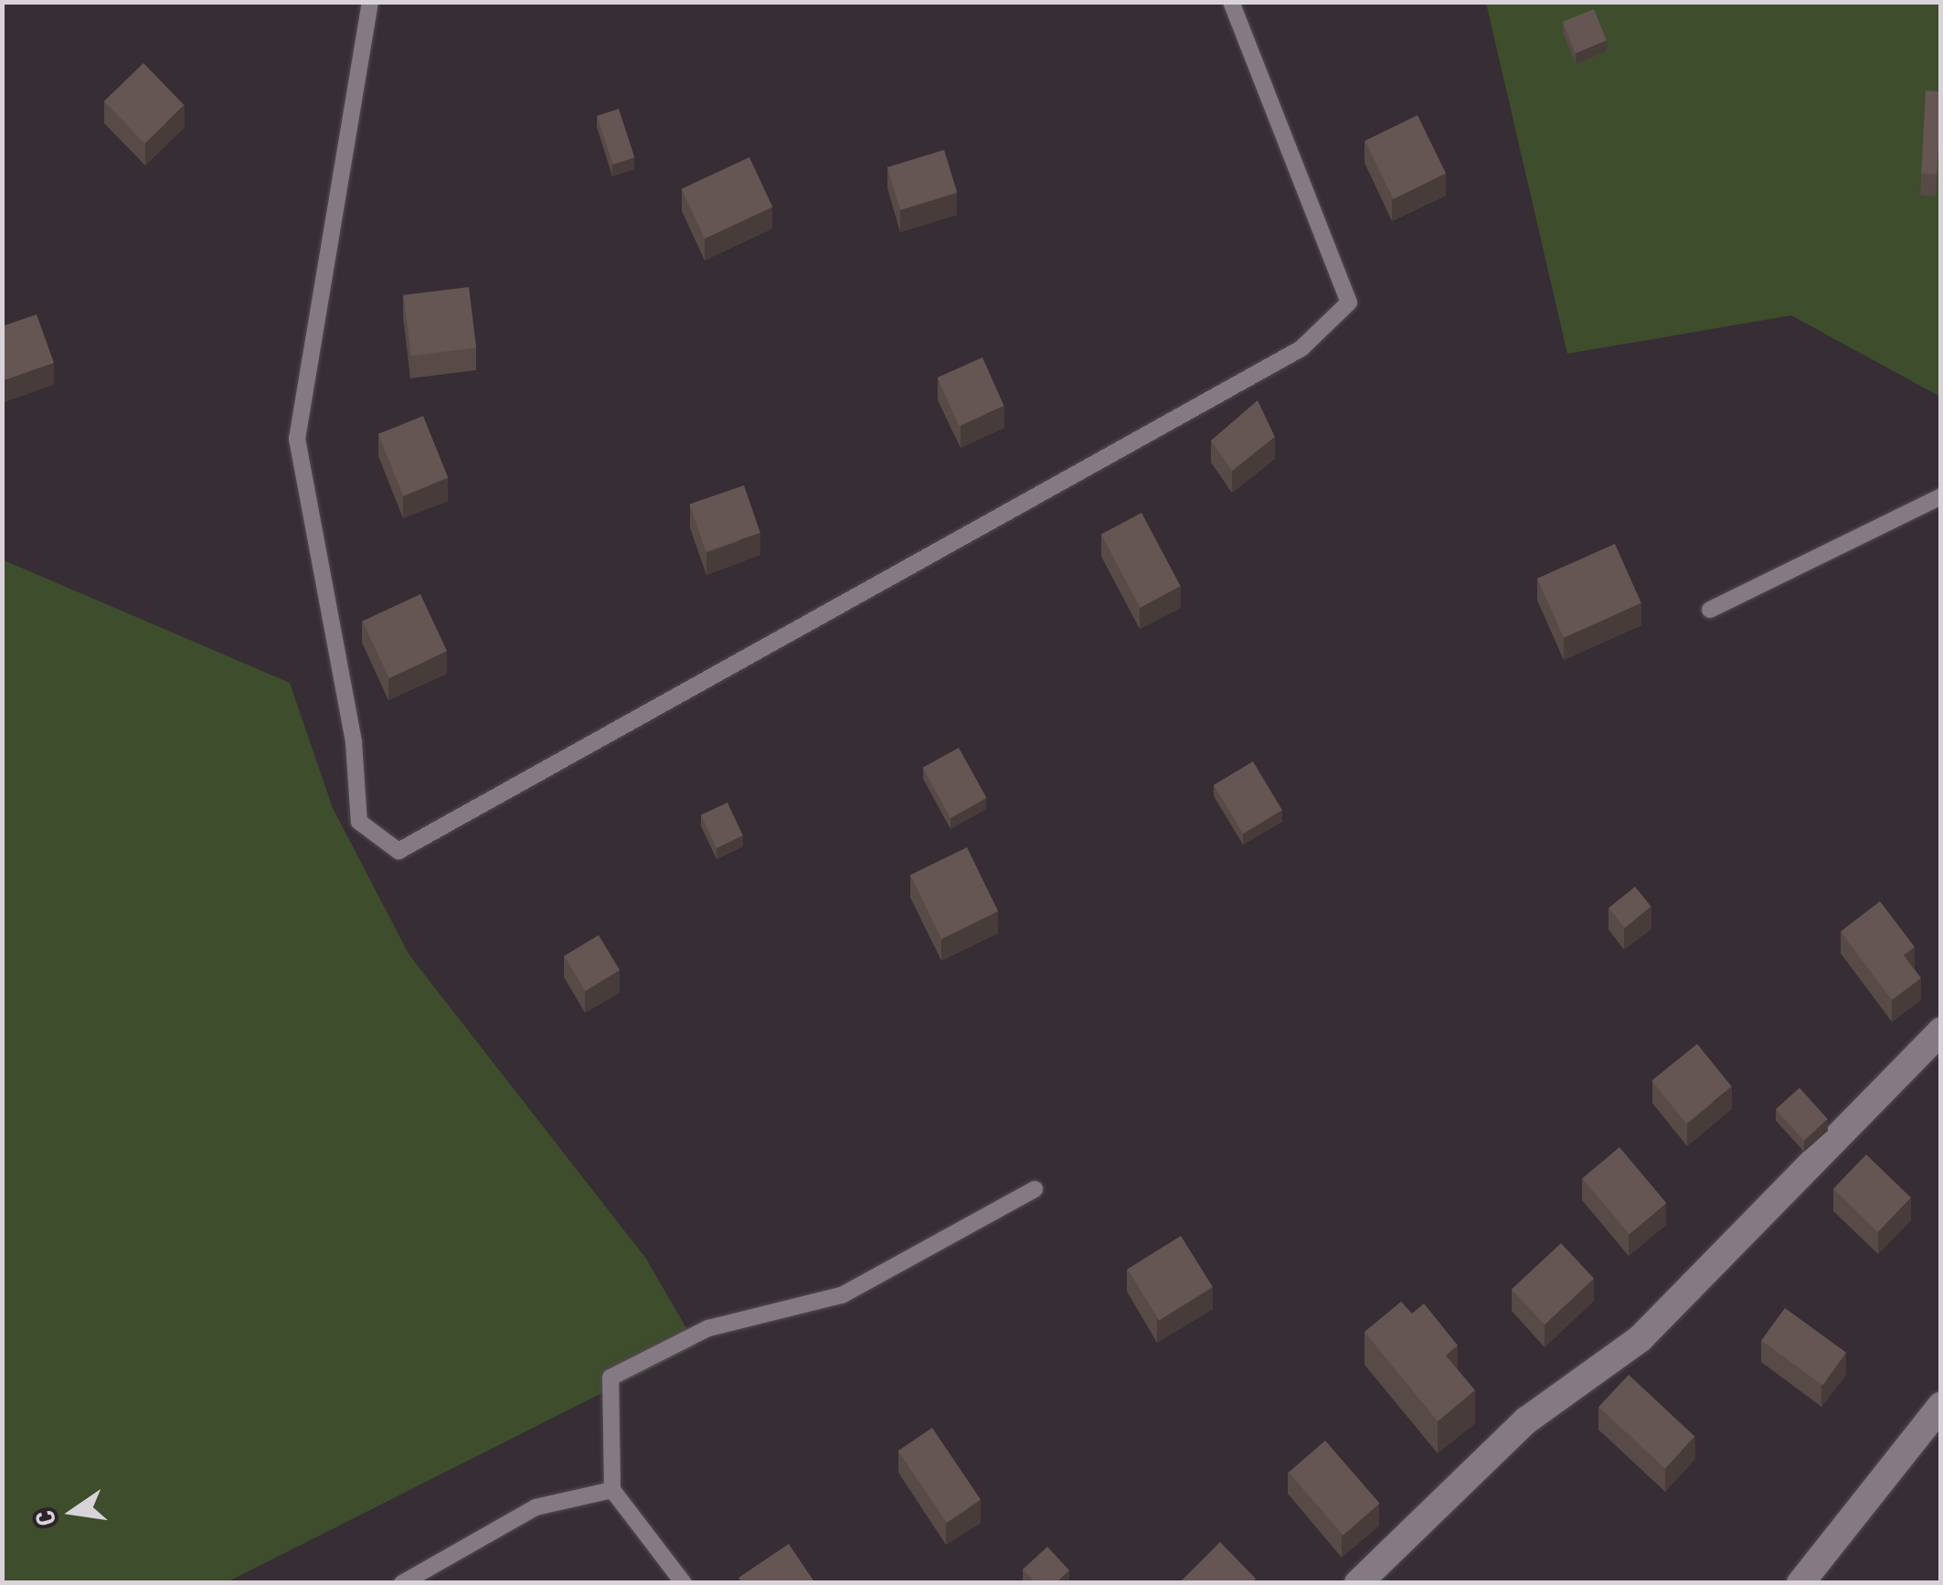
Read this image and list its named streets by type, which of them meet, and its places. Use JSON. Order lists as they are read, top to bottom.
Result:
{
  "north": "left"
}
